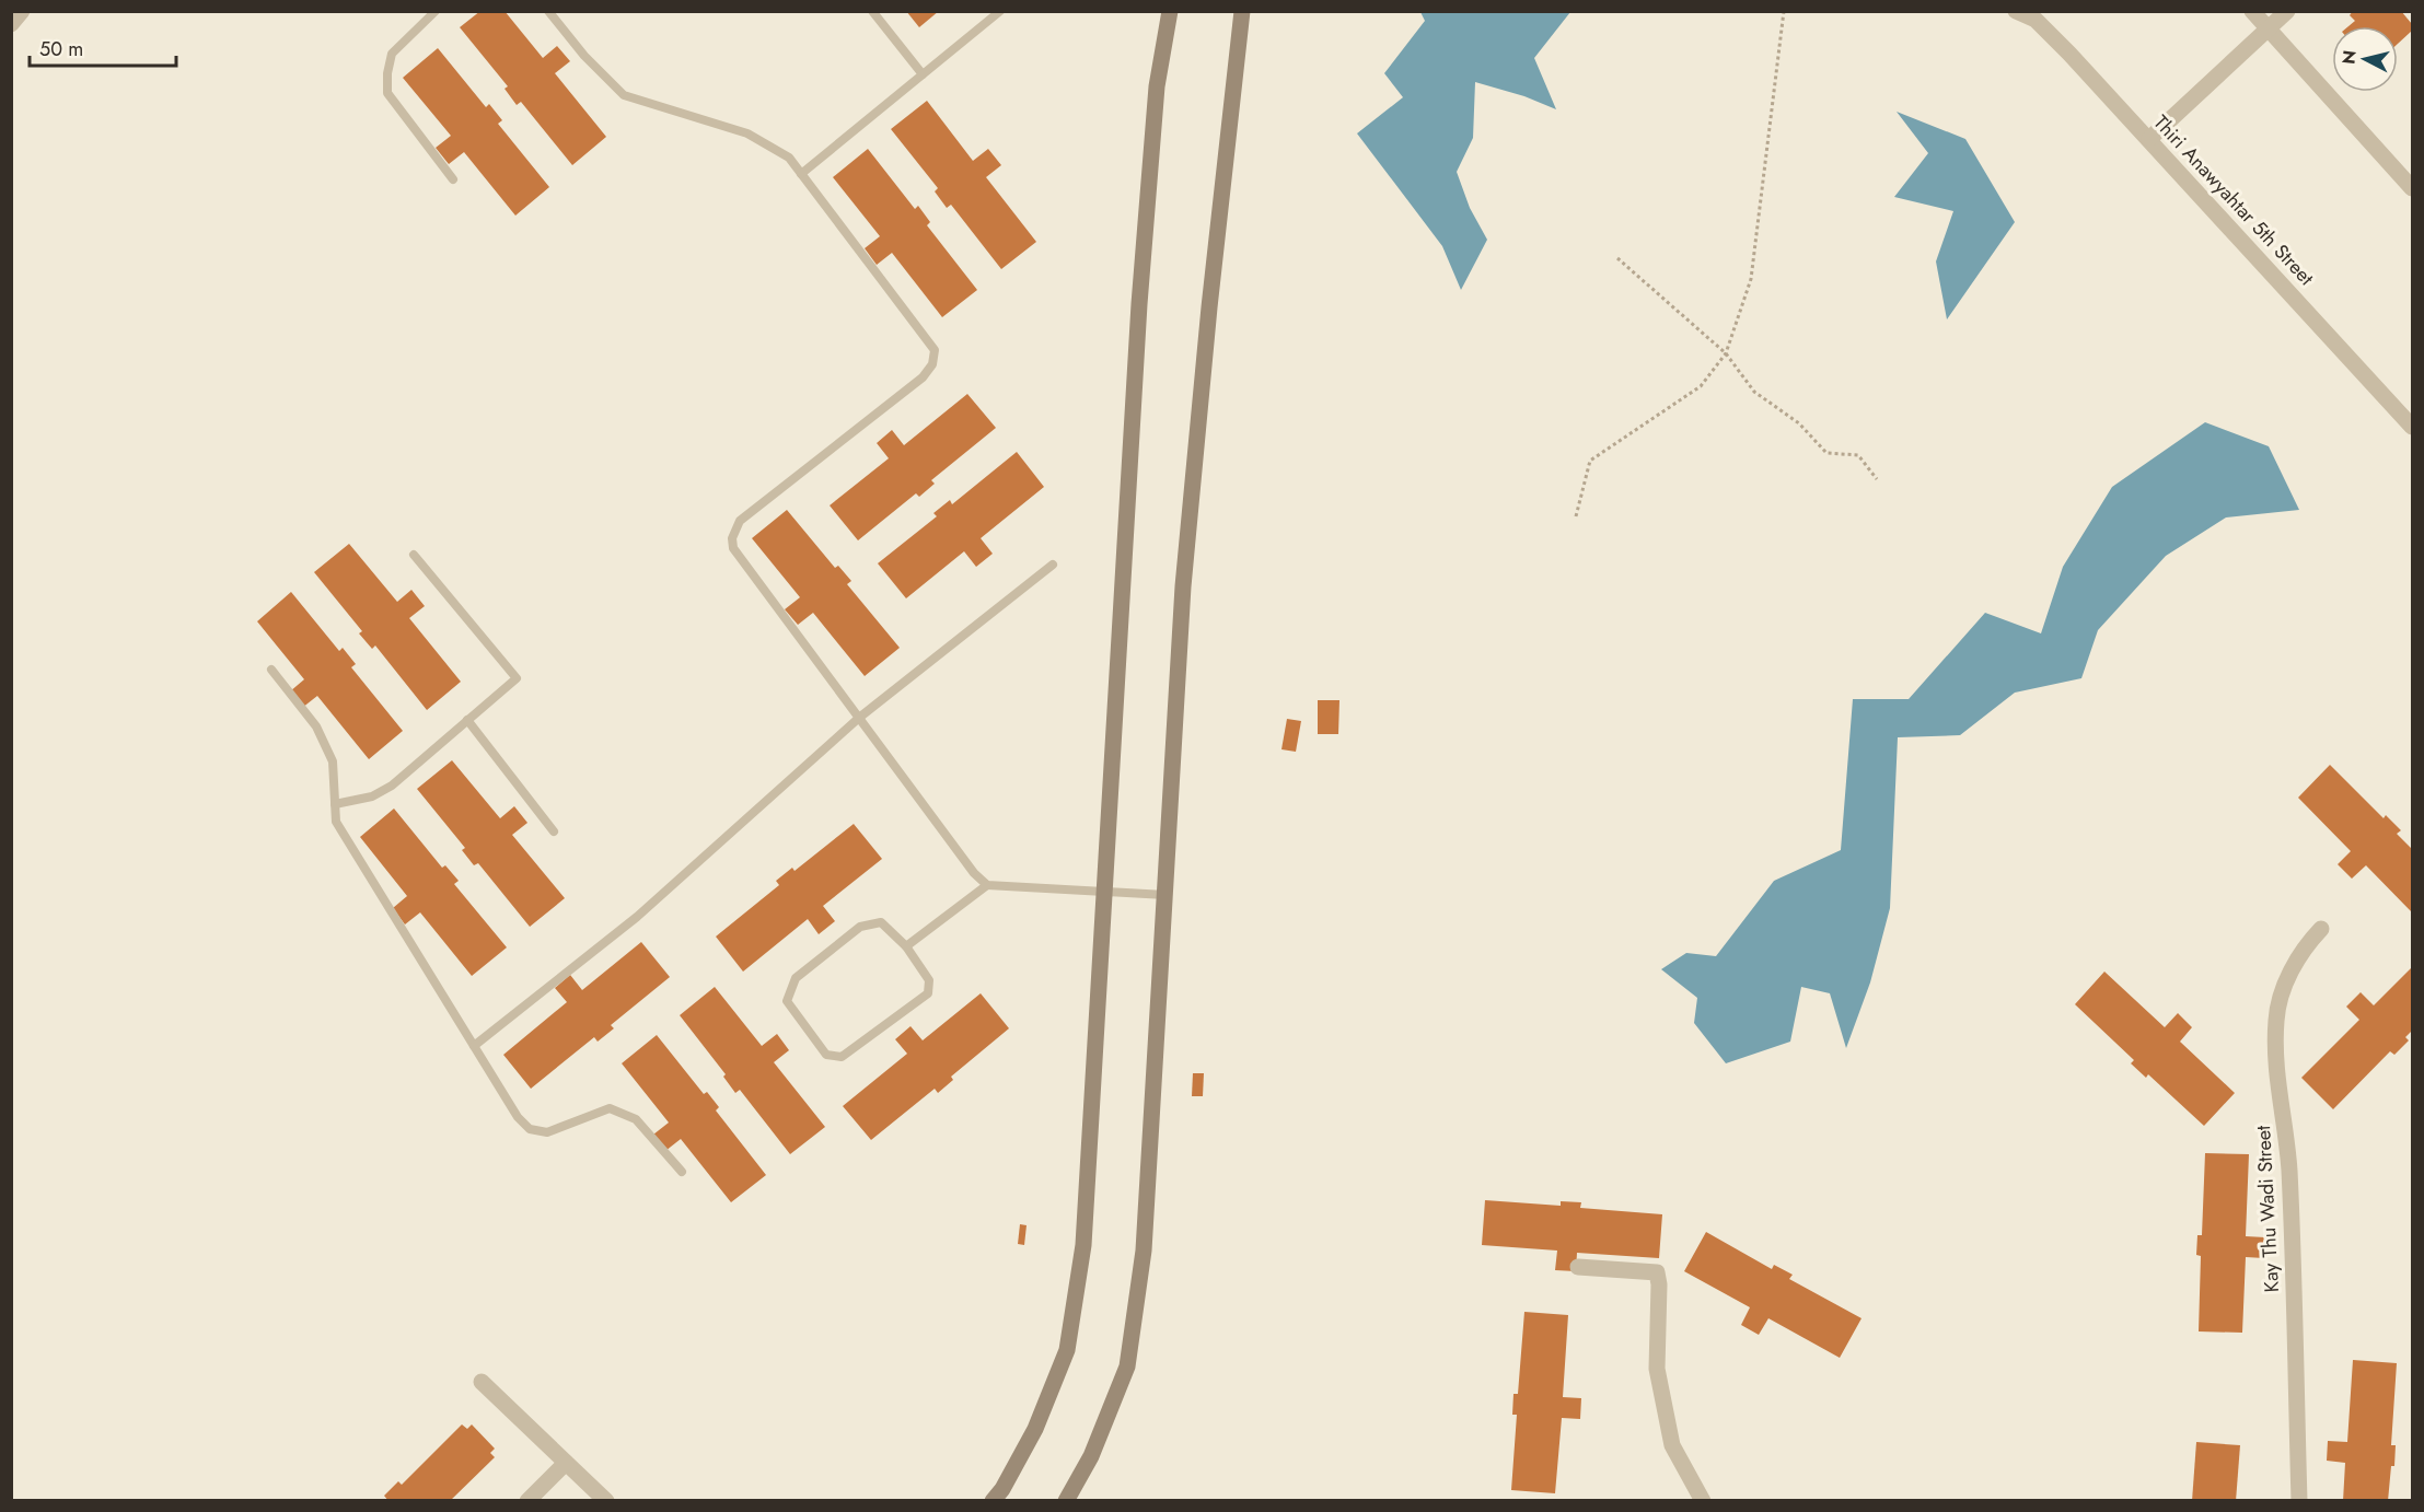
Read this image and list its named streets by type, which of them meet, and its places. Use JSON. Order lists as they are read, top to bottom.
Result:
{
  "streets": {
    "street": ["Thiri Anawyahtar 5th Street", "Kay Thu Wadi Street"]
  },
  "scale_bar": "50 m",
  "north": "left"
}
